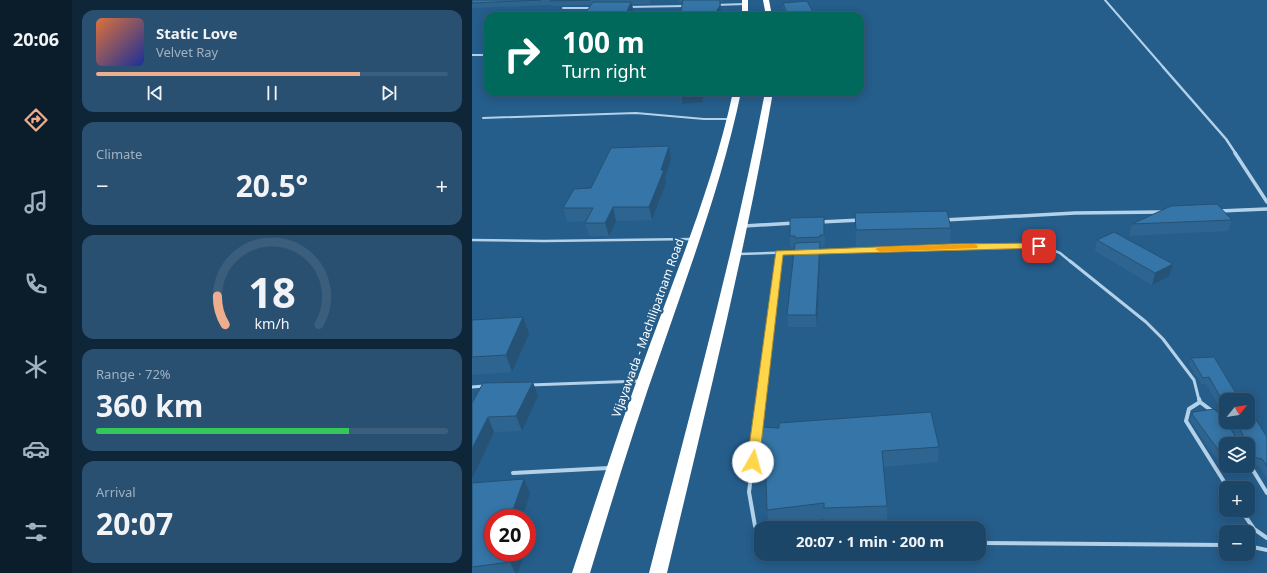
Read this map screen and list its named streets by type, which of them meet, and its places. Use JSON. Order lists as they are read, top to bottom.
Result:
{
  "streets": {
    "highway": ["Vijayawada - Machilipatnam Road"]
  },
  "north": "top right",
  "page": {
    "tabs": "20:06",
    "turn": ["100 m", "Turn right"],
    "song": ["Static Love", "Velvet Ray"],
    "tile": [
      "Climate",
      ["Range · 72%", "360 km"],
      ["Arrival", "20:07"]
    ],
    "heat": ["−", "20.5°", "+"],
    "map_buttons": ["+", "−"],
    "limit": "20",
    "trip": "20:07 · 1 min · 200 m",
    "gauge": ["18", "km/h"]
  }
}
